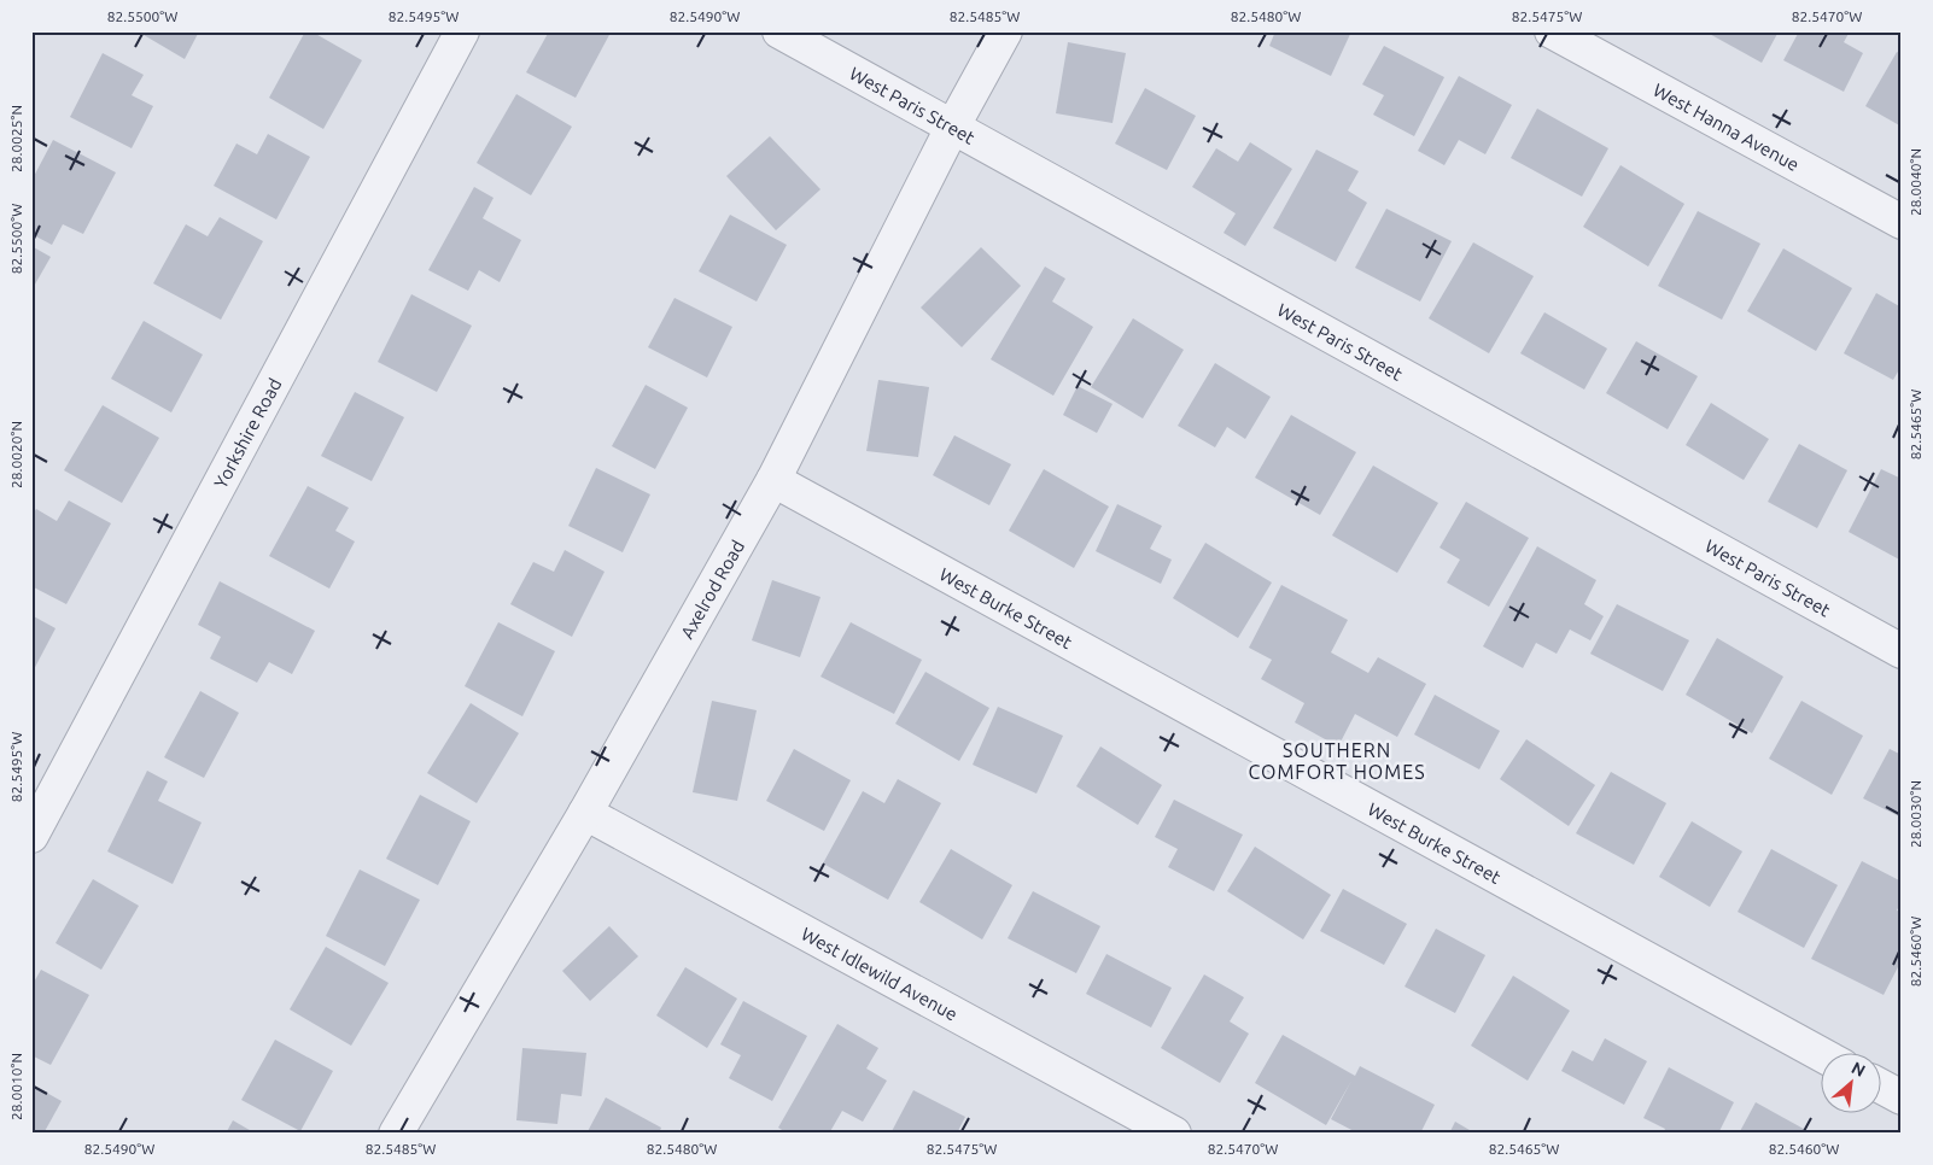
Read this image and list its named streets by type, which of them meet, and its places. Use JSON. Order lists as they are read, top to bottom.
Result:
{
  "streets": {
    "street": [
      "West Paris Street",
      "West Hanna Avenue",
      "Yorkshire Road",
      "Axelrod Road",
      "West Burke Street",
      "West Idlewild Avenue"
    ]
  },
  "crossings": [
    ["West Paris Street", "Axelrod Road"],
    ["Axelrod Road", "West Burke Street"],
    ["Axelrod Road", "West Idlewild Avenue"]
  ],
  "districts": ["SOUTHERN COMFORT HOMES"],
  "north": "top right",
  "coordinates": [
    "82.5500°W",
    "82.5495°W",
    "82.5490°W",
    "82.5485°W",
    "82.5480°W",
    "82.5475°W",
    "82.5470°W",
    "28.0025°N",
    "28.0040°N",
    "82.5465°W",
    "28.0020°N",
    "28.0030°N",
    "82.5460°W",
    "28.0010°N"
  ]
}
